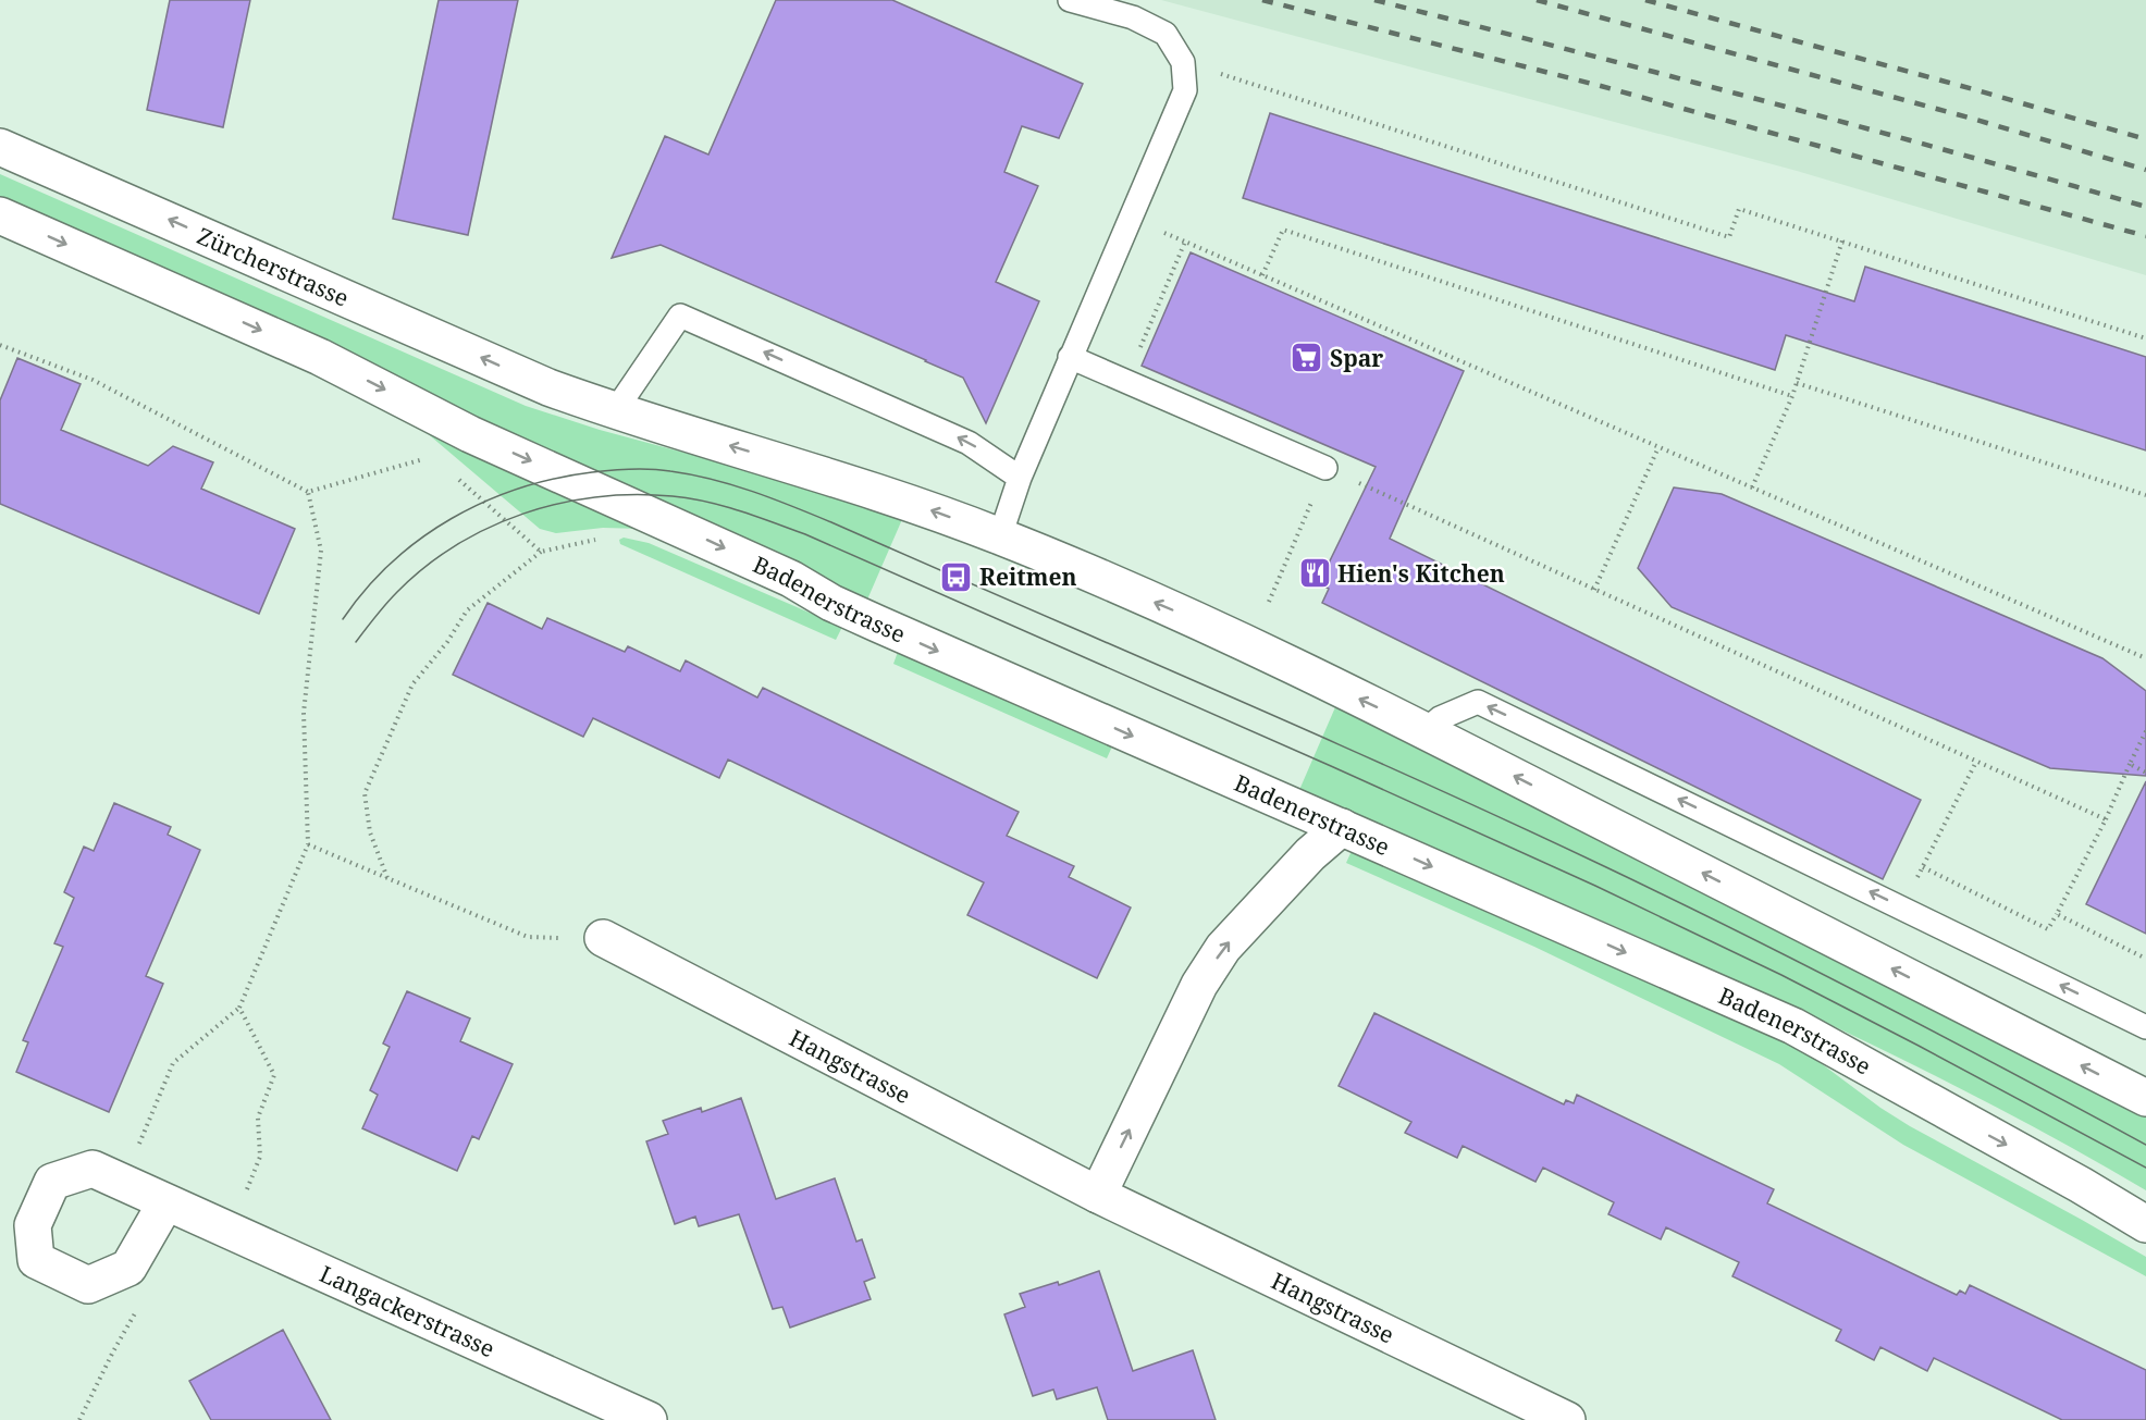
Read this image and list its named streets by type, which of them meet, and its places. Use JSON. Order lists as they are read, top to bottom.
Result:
{
  "streets": {
    "main road": [
      "Zürcherstrasse",
      "Badenerstrasse",
      "Hangstrasse",
      "Langackerstrasse"
    ]
  },
  "one_way": ["Zürcherstrasse"],
  "places": {
    "supermarket": ["Spar"],
    "restaurant": ["Hien's Kitchen"],
    "bus stop": ["Reitmen"]
  }
}
